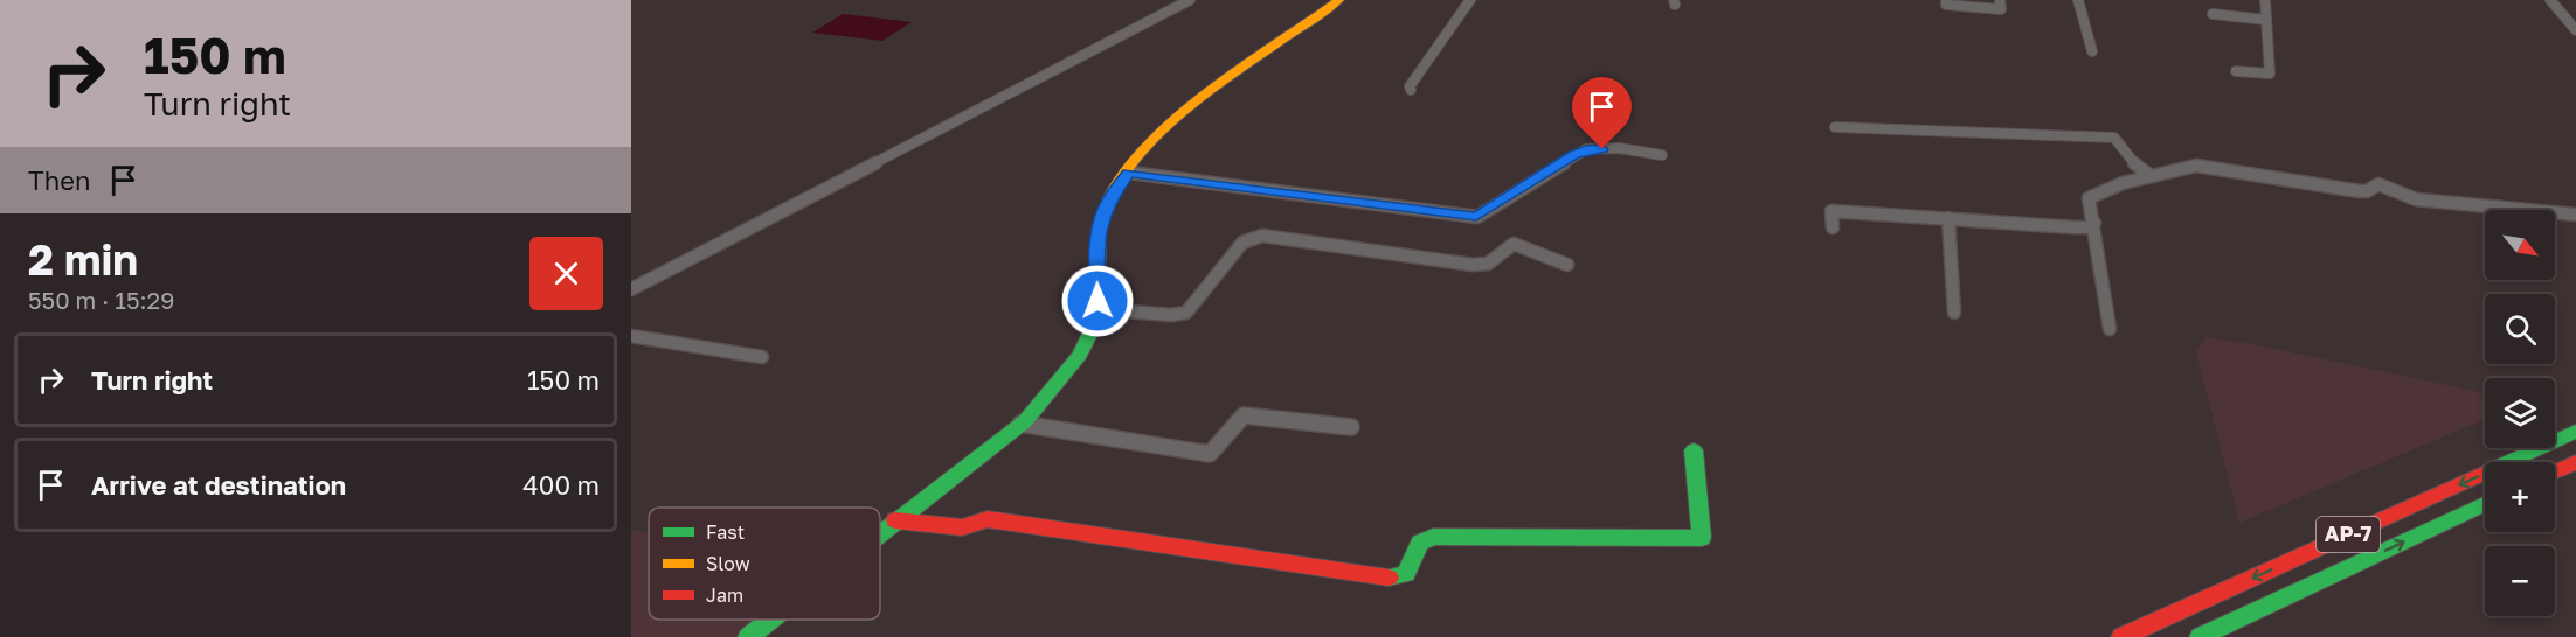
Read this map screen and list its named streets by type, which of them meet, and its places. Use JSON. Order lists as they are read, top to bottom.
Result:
{
  "streets": {
    "main road": ["AP-7"]
  },
  "legend": ["Fast", "Slow", "Jam"],
  "north": "bottom right",
  "page": {
    "turn": ["150 m", "Turn right"],
    "then": "Then",
    "map_buttons": ["+", "−"],
    "heading": ["2 min", "550 m · 15:29"],
    "list": [
      {
        "name": "Turn right",
        "value": "150 m"
      },
      {
        "name": "Arrive at destination",
        "value": "400 m"
      }
    ]
  }
}
